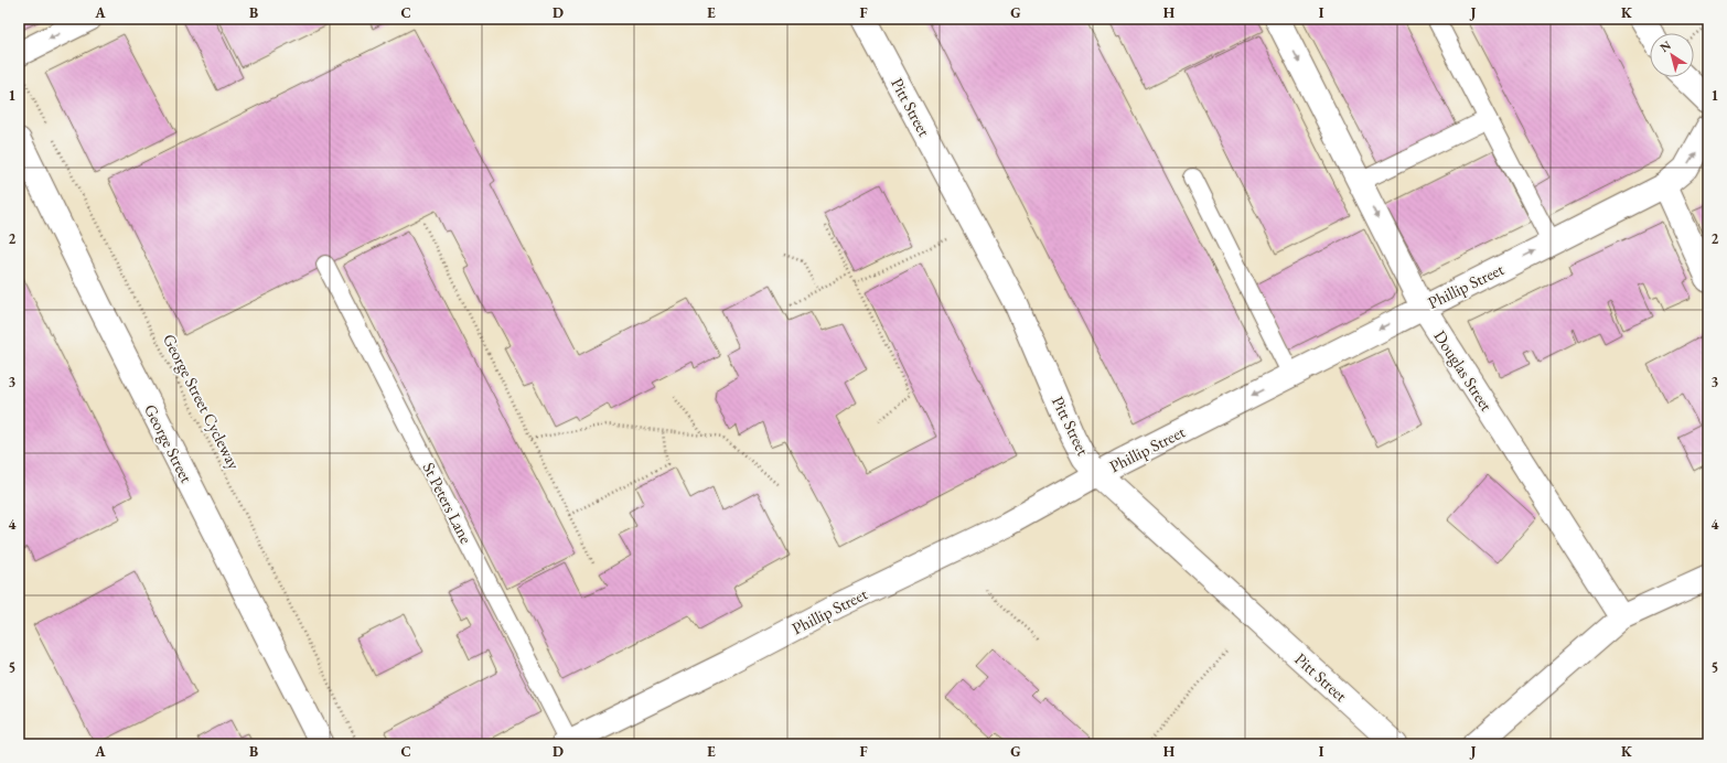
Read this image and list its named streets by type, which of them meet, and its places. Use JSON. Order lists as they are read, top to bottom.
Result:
{
  "streets": {
    "street": [
      "Pitt Street",
      "Phillip Street",
      "Douglas Street",
      "George Street"
    ],
    "lane": ["St Peters Lane"],
    "path": ["George Street Cycleway"]
  },
  "crossings": [
    ["Pitt Street", "Phillip Street"],
    ["Phillip Street", "Douglas Street"],
    ["Phillip Street", "St Peters Lane"]
  ],
  "one_way": ["Douglas Street"],
  "north": "top left",
  "grid": {
    "columns": [
      "A",
      "B",
      "C",
      "D",
      "E",
      "F",
      "G",
      "H",
      "I",
      "J",
      "K"
    ],
    "rows": [
      "1",
      "2",
      "3",
      "4",
      "5"
    ]
  }
}
